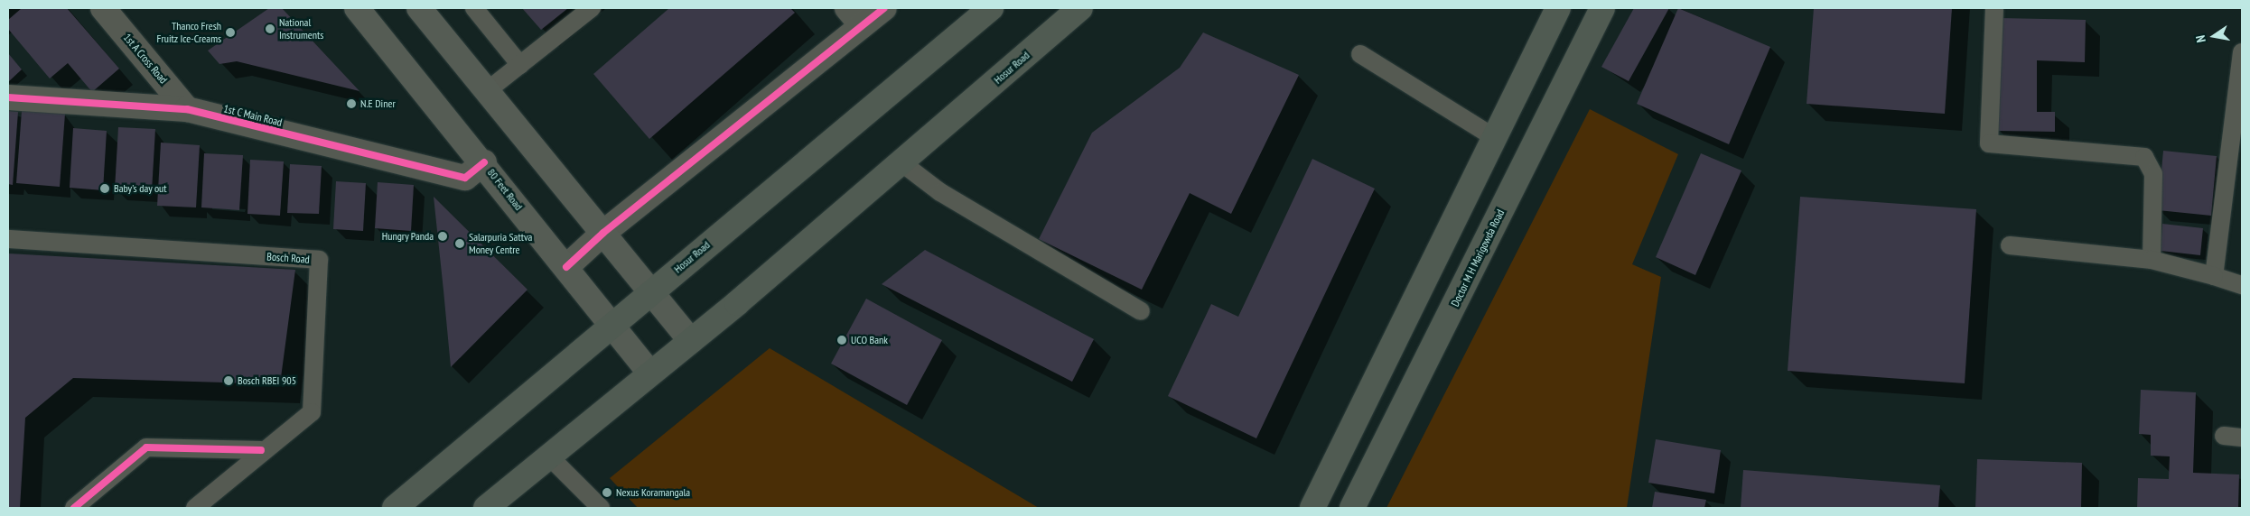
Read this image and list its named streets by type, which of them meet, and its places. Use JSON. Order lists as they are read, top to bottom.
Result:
{
  "streets": {
    "main road": ["Hosur Road", "80 Feet Road", "Doctor M H Marigowda Road"],
    "street": ["1st A Cross Road", "1st C Main Road"],
    "lane": ["Bosch Road"]
  },
  "crossings": [
    ["1st A Cross Road", "1st C Main Road"],
    ["Hosur Road", "80 Feet Road"],
    ["1st C Main Road", "80 Feet Road"]
  ],
  "places": [
    "National Instruments",
    "Thanco Fresh Fruitz Ice-Creams",
    "N.E Diner",
    "Baby's day out",
    "Hungry Panda",
    "Salarpuria Sattva Money Centre",
    "UCO Bank",
    "Bosch RBEI 905",
    "Nexus Koramangala"
  ],
  "north": "left"
}
